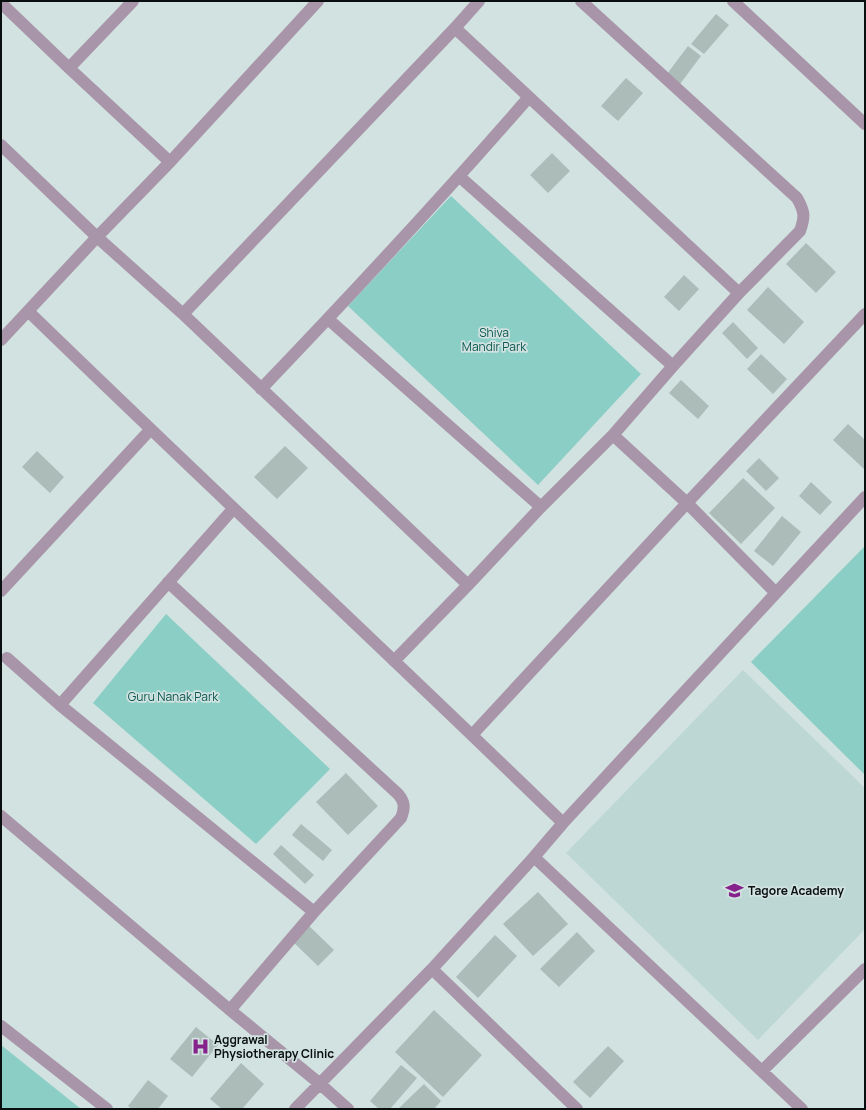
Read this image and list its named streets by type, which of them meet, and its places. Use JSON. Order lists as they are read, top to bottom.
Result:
{
  "parks": ["Shiva Mandir Park", "Guru Nanak Park"],
  "places": {
    "school or university": ["Tagore Academy"],
    "hospital": ["Aggrawal Physiotherapy Clinic"]
  }
}
